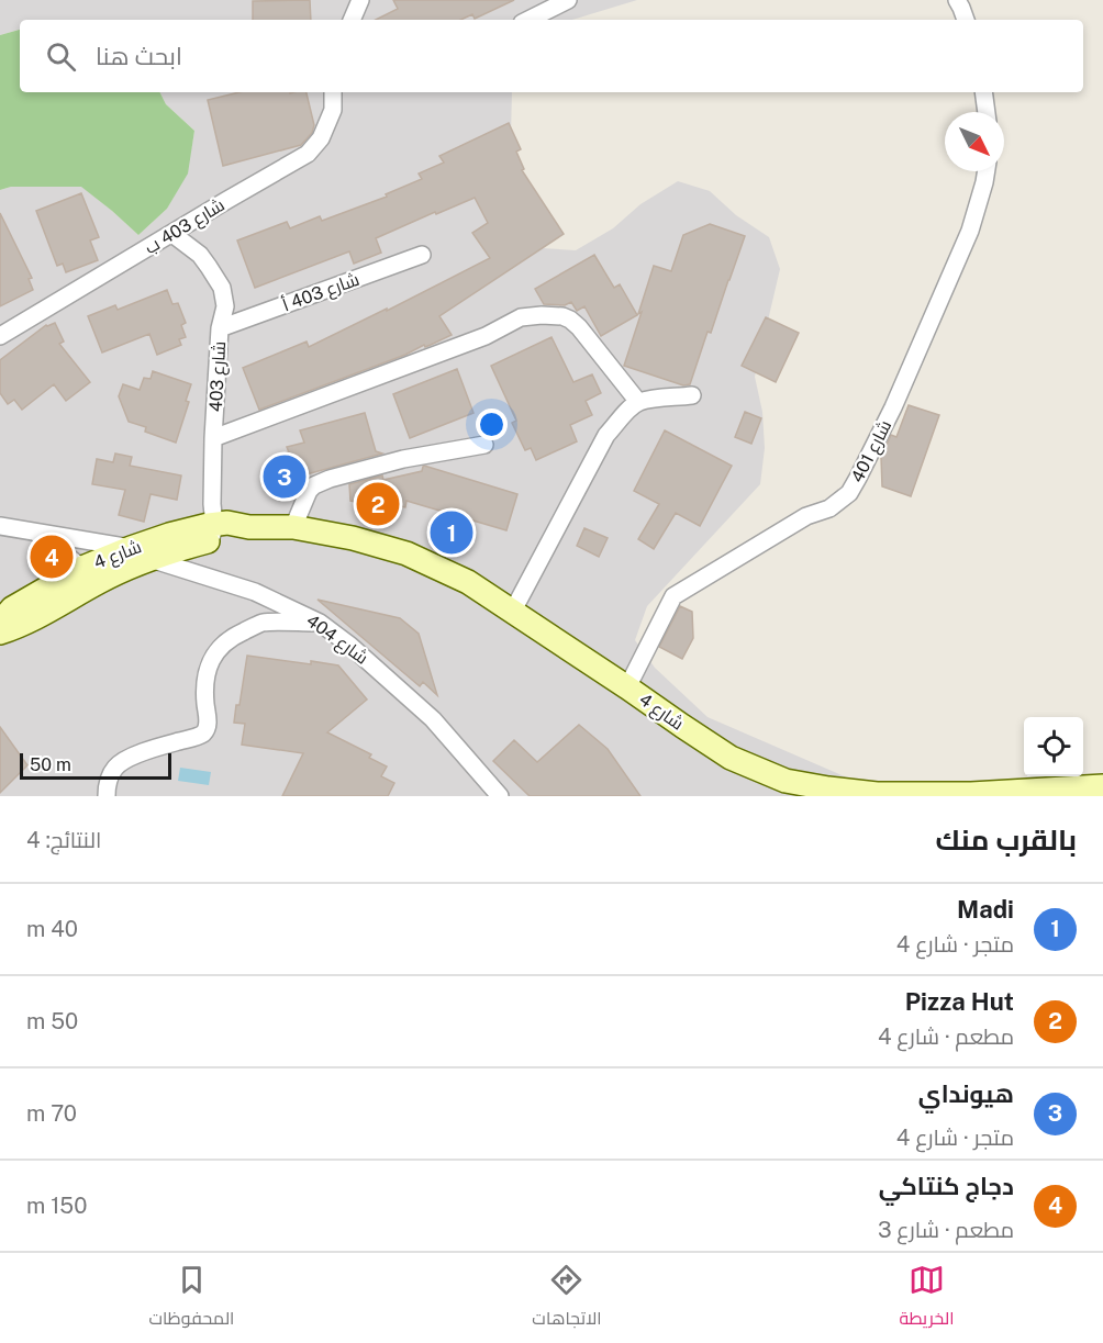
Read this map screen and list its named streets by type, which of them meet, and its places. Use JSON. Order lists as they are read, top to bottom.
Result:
{
  "streets": {
    "main road": ["شارع 4"],
    "street": [
      "شارع 403 ب",
      "شارع 403 أ",
      "شارع 403",
      "شارع 401",
      "شارع 404"
    ]
  },
  "crossings": [
    ["شارع 403 ب", "شارع 403"],
    ["شارع 403 أ", "شارع 403"],
    ["شارع 403", "شارع 4"],
    ["شارع 401", "شارع 4"],
    ["شارع 4", "شارع 404"]
  ],
  "scale_bar": "50 m",
  "north": "bottom right",
  "page": {
    "search": "ابحث هنا",
    "pins": [
      "3",
      "2",
      "1",
      "4"
    ],
    "scale": "50 m",
    "heading": ["بالقرب منك", "النتائج: 4"],
    "list": [
      {
        "mark": "1",
        "name": "Madi",
        "note": "متجر · شارع 4",
        "value": "40 m"
      },
      {
        "mark": "2",
        "name": "Pizza Hut",
        "note": "مطعم · شارع 4",
        "value": "50 m"
      },
      {
        "mark": "3",
        "name": "هيونداي",
        "note": "متجر · شارع 4",
        "value": "70 m"
      },
      {
        "mark": "4",
        "name": "دجاج كنتاكي",
        "note": "مطعم · شارع 3",
        "value": "150 m"
      }
    ],
    "nav": ["الخريطة", "الاتجاهات", "المحفوظات"]
  }
}
